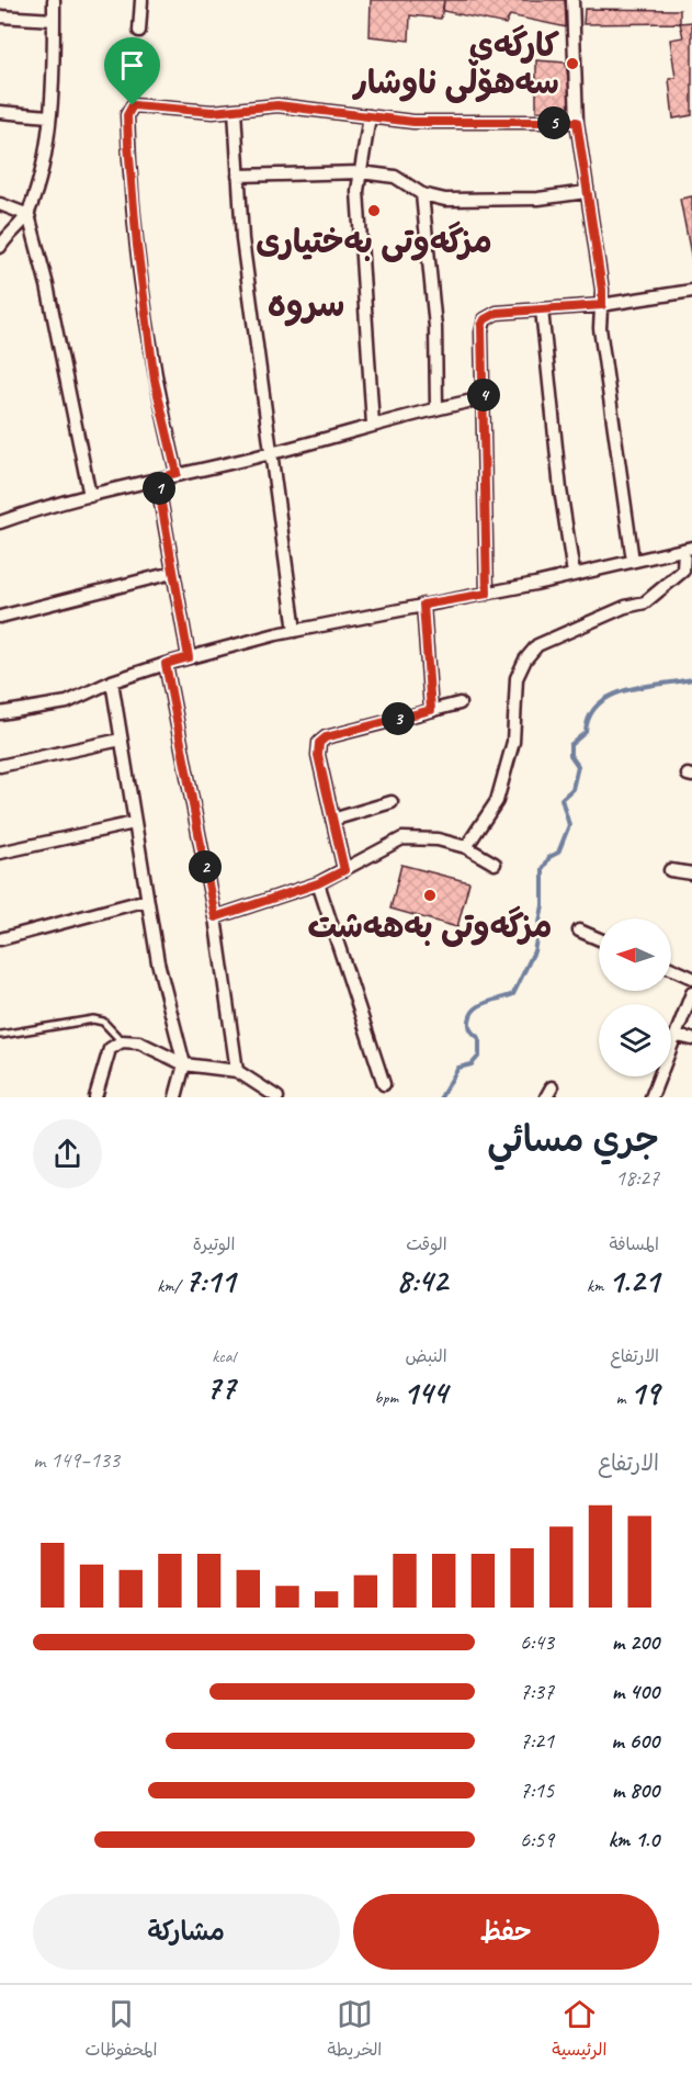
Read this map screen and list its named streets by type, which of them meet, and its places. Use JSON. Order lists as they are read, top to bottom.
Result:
{
  "districts": ["سروە"],
  "places": ["کارگەی سەهۆڵی ناوشار", "مزگەوتی بەختیاری", "مزگەوتی بەهەشت"],
  "north": "left",
  "page": {
    "pins": [
      "5",
      "4",
      "1",
      "3",
      "2"
    ],
    "heading": ["جري مسائي", "18:27"],
    "stats": [
      ["المسافة", "1.21 km"],
      ["الوقت", "8:42"],
      ["الوتيرة", "7:11 /km"],
      ["الارتفاع", "19 m"],
      ["النبض", "144 bpm"],
      ["kcal", "77"]
    ],
    "chart": ["الارتفاع", "133–149 m"],
    "list": [
      {
        "name": "200 m",
        "note": "6:43"
      },
      {
        "name": "400 m",
        "note": "7:37"
      },
      {
        "name": "600 m",
        "note": "7:21"
      },
      {
        "name": "800 m",
        "note": "7:15"
      },
      {
        "name": "1.0 km",
        "note": "6:59"
      }
    ],
    "buttons": ["حفظ", "مشاركة"],
    "tabs": ["الرئيسية", "الخريطة", "المحفوظات"]
  }
}
